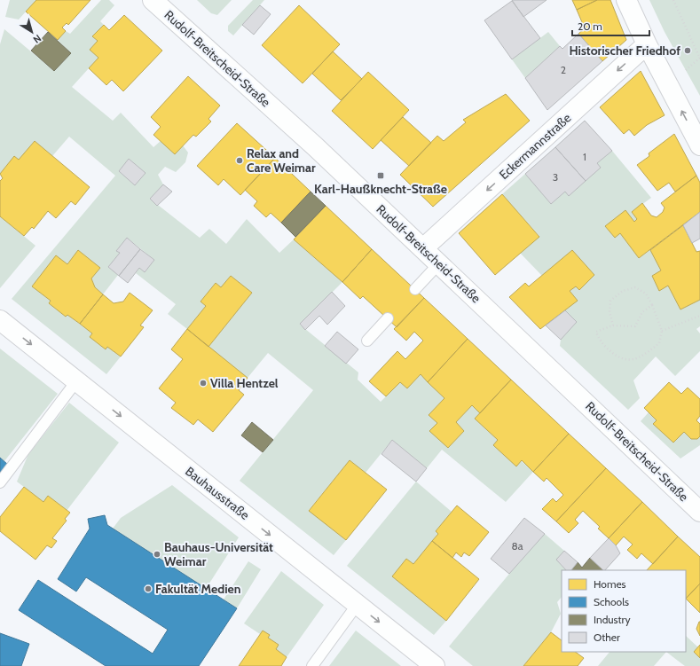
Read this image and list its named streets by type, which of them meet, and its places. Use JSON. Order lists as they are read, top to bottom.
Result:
{
  "streets": {
    "street": ["Rudolf-Breitscheid-Straße", "Eckermannstraße", "Bauhausstraße"]
  },
  "crossings": [
    ["Rudolf-Breitscheid-Straße", "Eckermannstraße"]
  ],
  "one_way": ["Eckermannstraße", "Bauhausstraße"],
  "places": {
    "other": [
      "Historischer Friedhof",
      "Relax and Care Weimar",
      "Villa Hentzel",
      "Bauhaus-Universität Weimar",
      "Fakultät Medien"
    ],
    "transit": ["Karl-Haußknecht-Straße"]
  },
  "house_numbers": [
    "2",
    "1",
    "3",
    "8a"
  ],
  "legend": [
    "Homes",
    "Schools",
    "Industry",
    "Other"
  ],
  "scale_bar": "20 m",
  "north": "bottom right"
}
